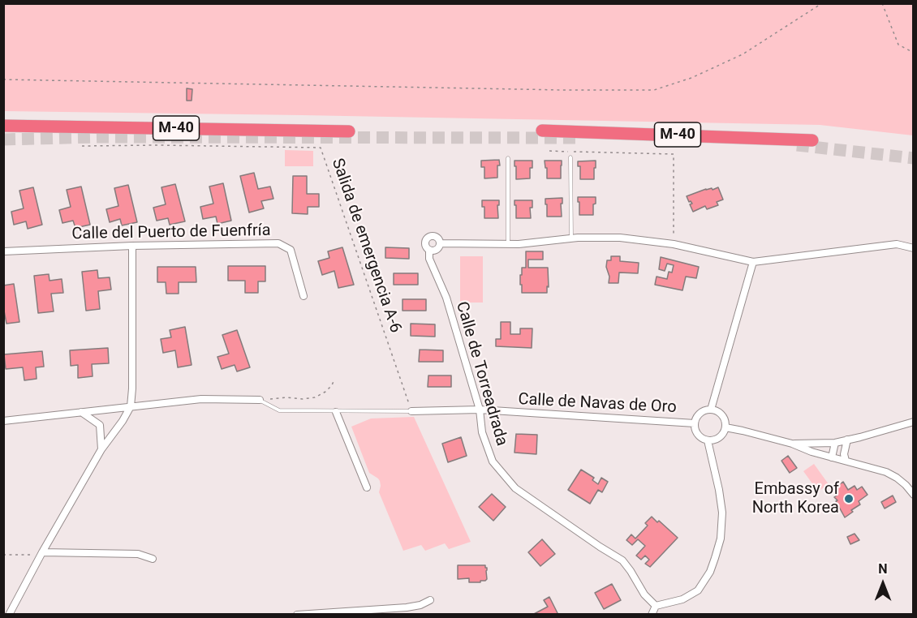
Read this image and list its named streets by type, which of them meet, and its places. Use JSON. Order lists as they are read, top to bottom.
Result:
{
  "streets": {
    "highway": ["M-40"],
    "street": ["Calle del Puerto de Fuenfría", "Calle de Torreadrada", "Calle de Navas de Oro"],
    "path": ["Salida de emergencia A-6"]
  },
  "crossings": [
    ["Salida de emergencia A-6", "Calle de Navas de Oro"],
    ["Calle de Torreadrada", "Calle de Navas de Oro"]
  ],
  "places": ["Embassy of North Korea"],
  "north": "top"
}
